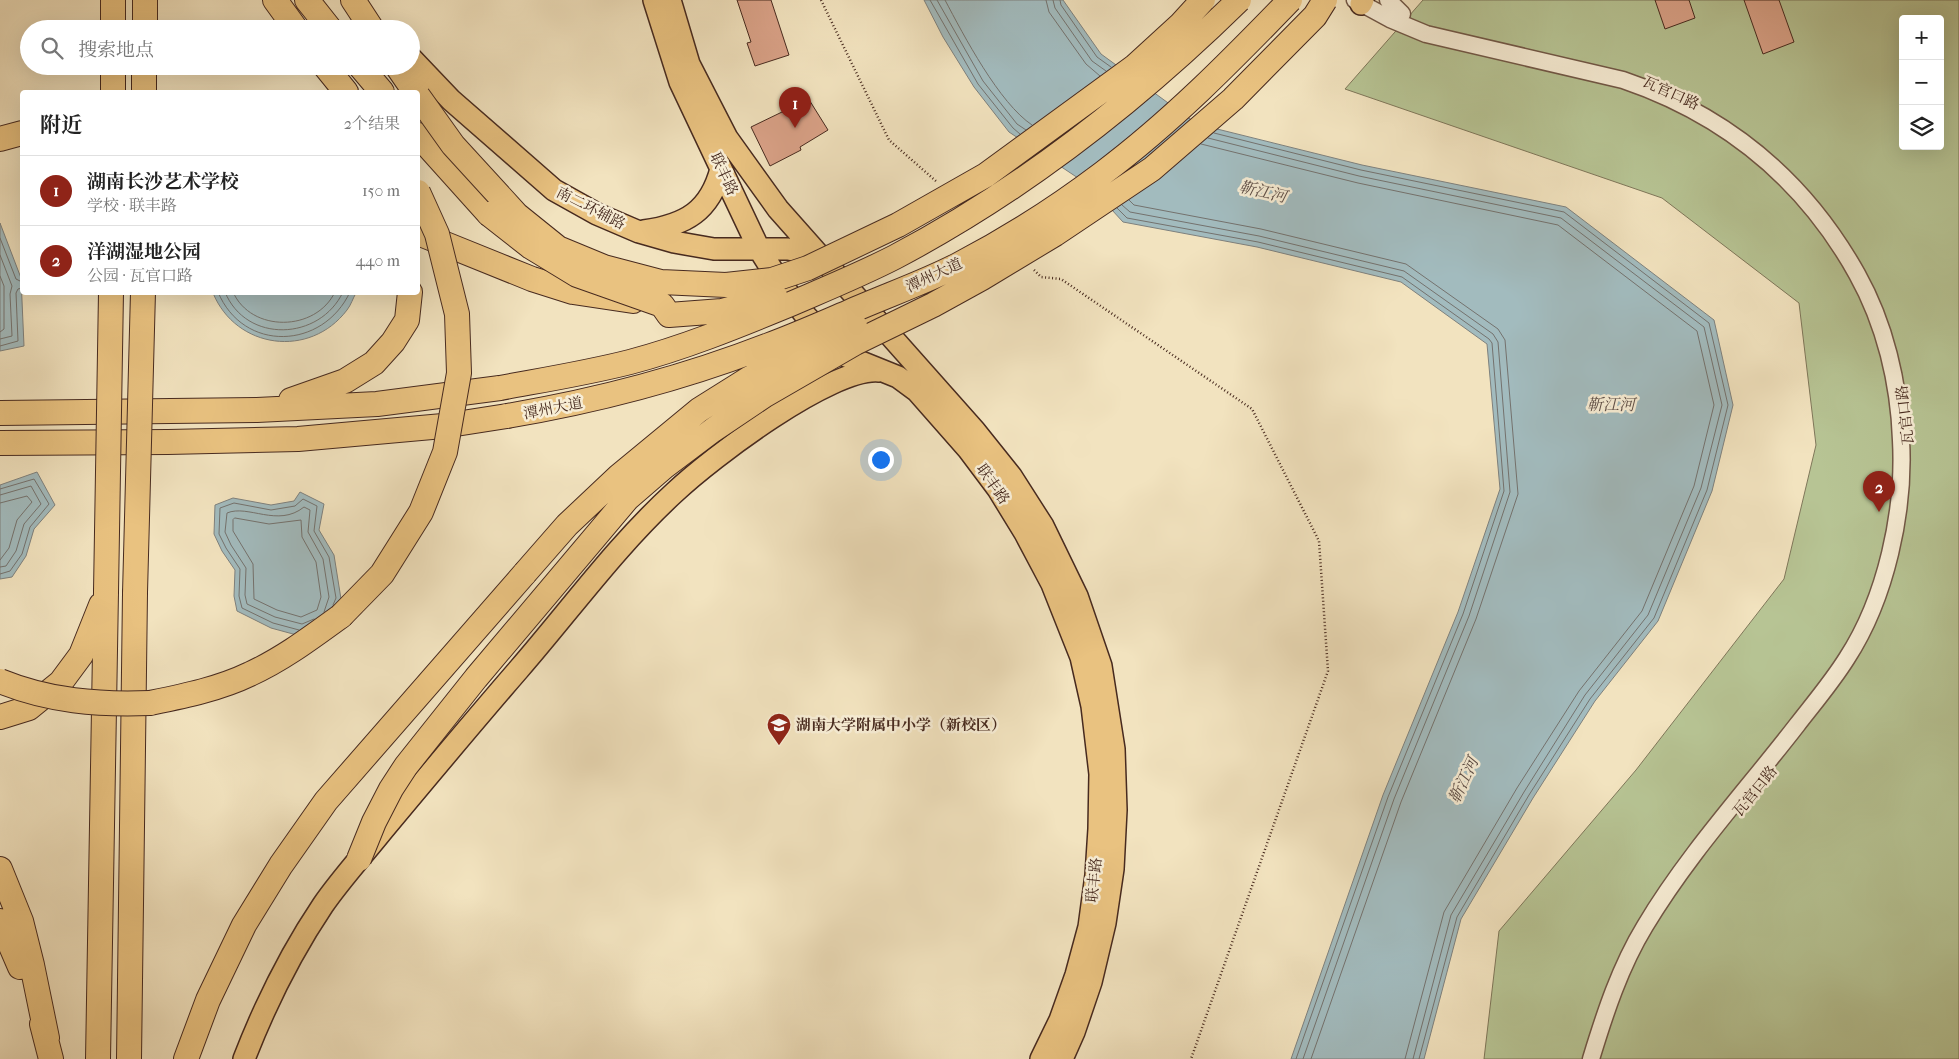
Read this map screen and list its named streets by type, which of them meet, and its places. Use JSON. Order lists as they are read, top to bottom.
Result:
{
  "streets": {
    "highway": ["潭州大道"],
    "main road": ["联丰路", "南二环辅路"],
    "street": ["瓦官口路"]
  },
  "crossings": [
    ["联丰路", "南二环辅路"]
  ],
  "water": ["靳江河"],
  "places": {
    "school or university": ["湖南大学附属中小学（新校区）"]
  },
  "page": {
    "map_buttons": ["+", "−"],
    "search": "搜索地点",
    "pins": ["1", "2"],
    "heading": ["附近", "2个结果"],
    "list": [
      {
        "mark": "1",
        "name": "湖南长沙艺术学校",
        "note": "学校 · 联丰路",
        "value": "150 m"
      },
      {
        "mark": "2",
        "name": "洋湖湿地公园",
        "note": "公园 · 瓦官口路",
        "value": "440 m"
      }
    ]
  }
}
